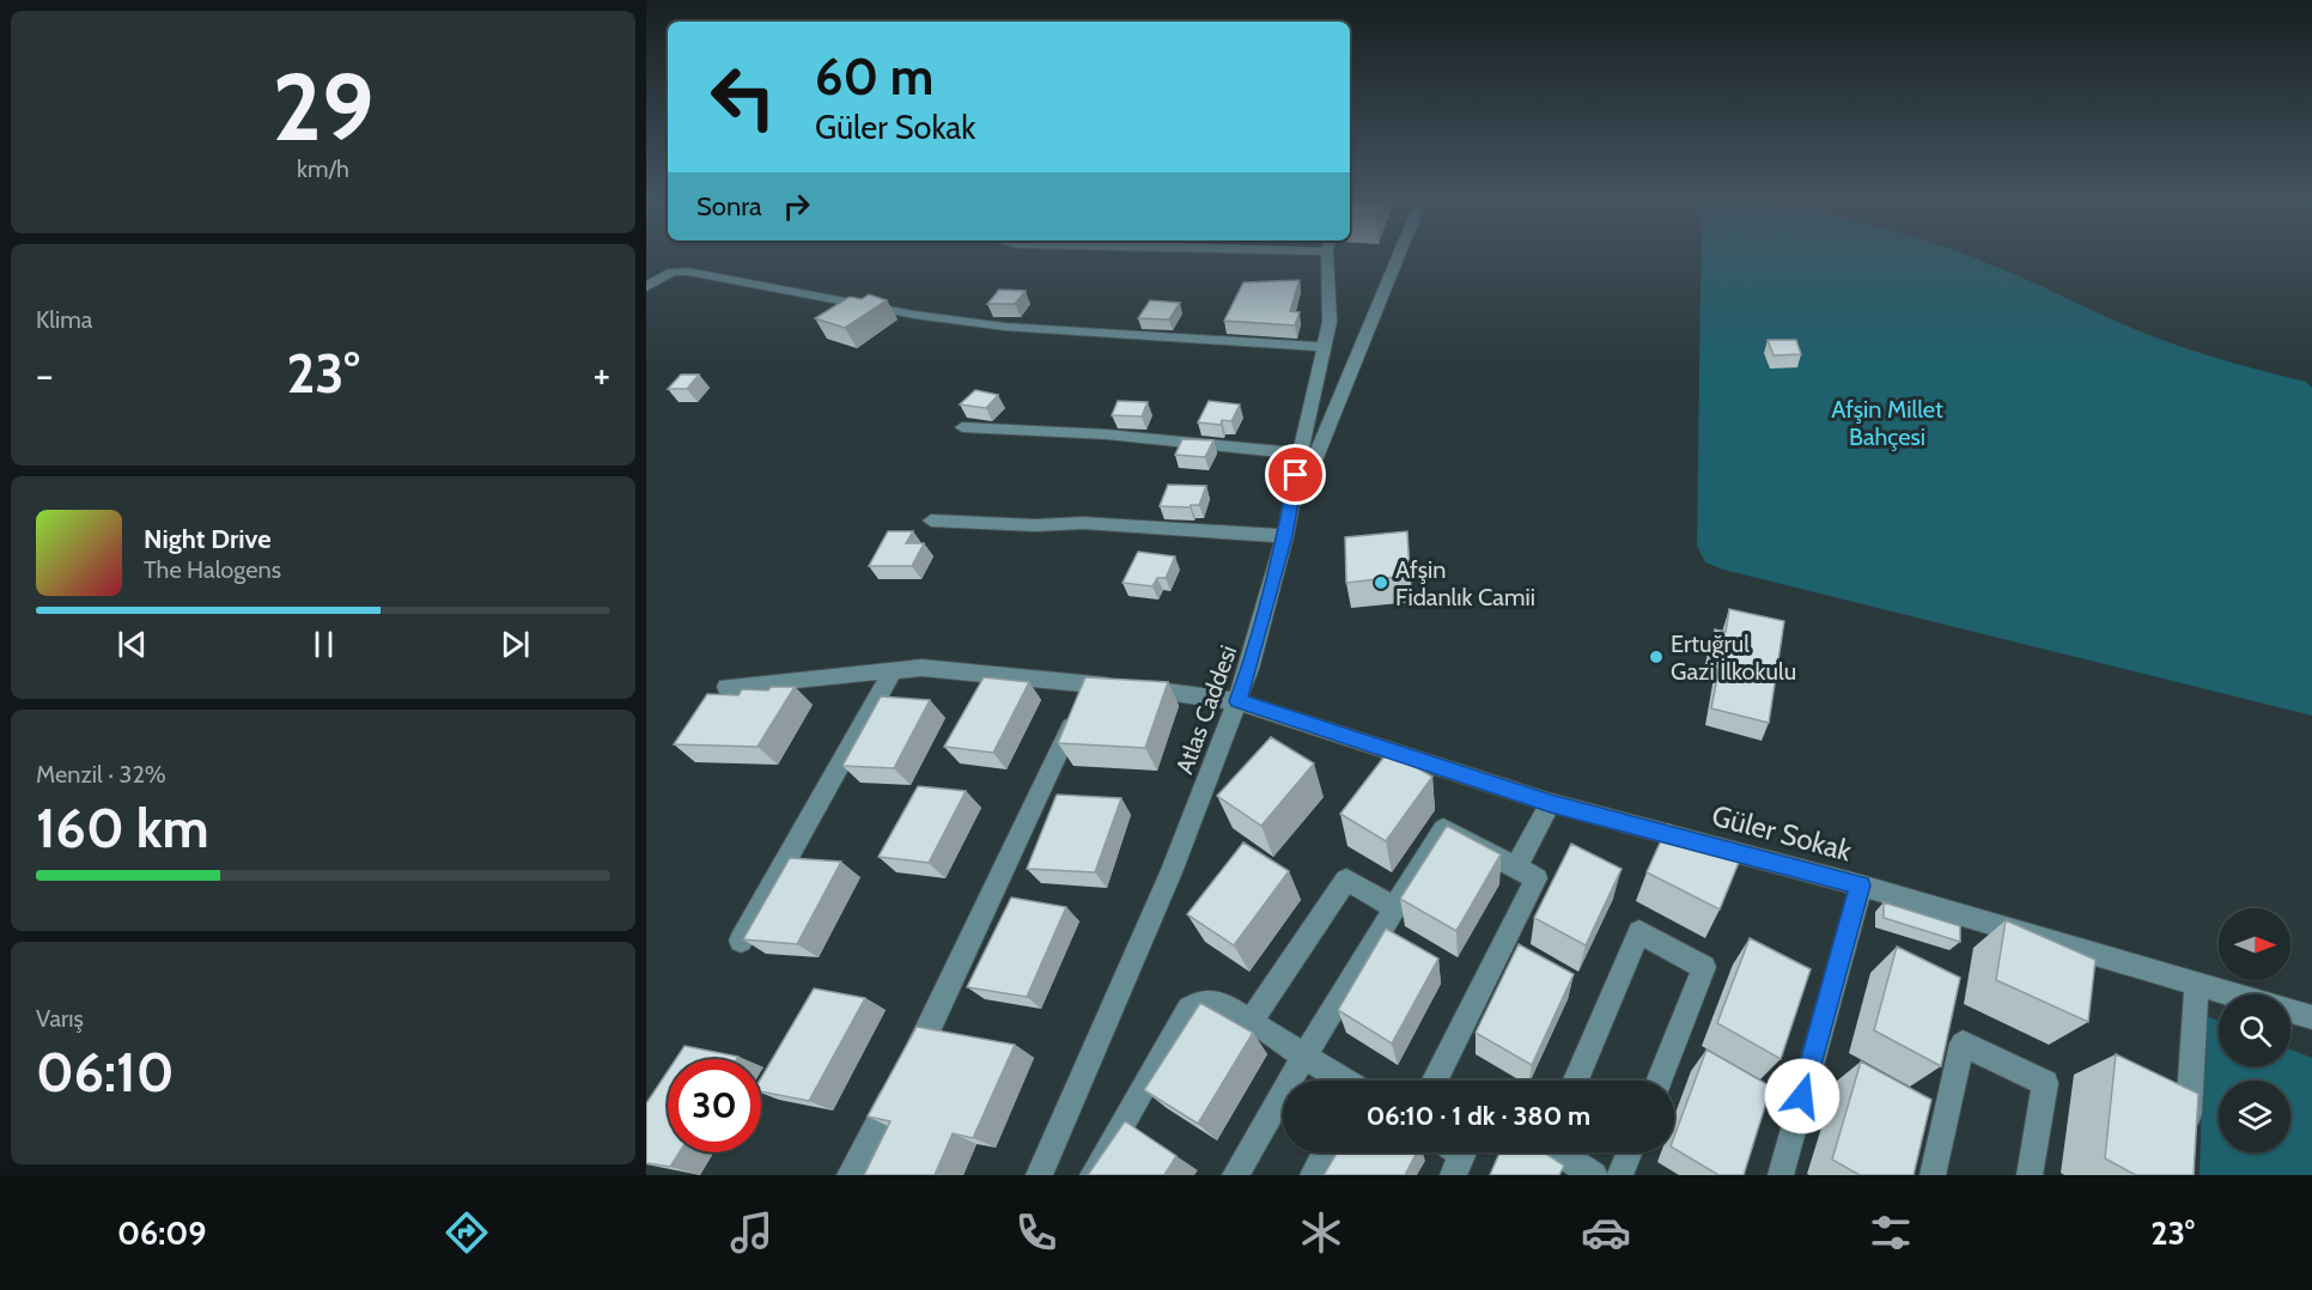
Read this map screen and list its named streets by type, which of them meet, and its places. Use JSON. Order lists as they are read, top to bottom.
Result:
{
  "streets": {
    "street": ["Atlas Caddesi", "Güler Sokak"]
  },
  "crossings": [
    ["Atlas Caddesi", "Güler Sokak"]
  ],
  "parks": ["Afşin Millet Bahçesi"],
  "places": ["Afşin Fidanlık Camii", "Ertuğrul Gazi İlkokulu"],
  "north": "right",
  "page": {
    "tile": [
      ["29", "km/h"],
      "Klima",
      ["Menzil · 32%", "160 km"],
      ["Varış", "06:10"]
    ],
    "turn": ["60 m", "Güler Sokak"],
    "then": "Sonra",
    "heat": ["−", "23°", "+"],
    "song": ["Night Drive", "The Halogens"],
    "limit": "30",
    "trip": "06:10 · 1 dk · 380 m",
    "tabs": ["06:09", "23°"]
  }
}
